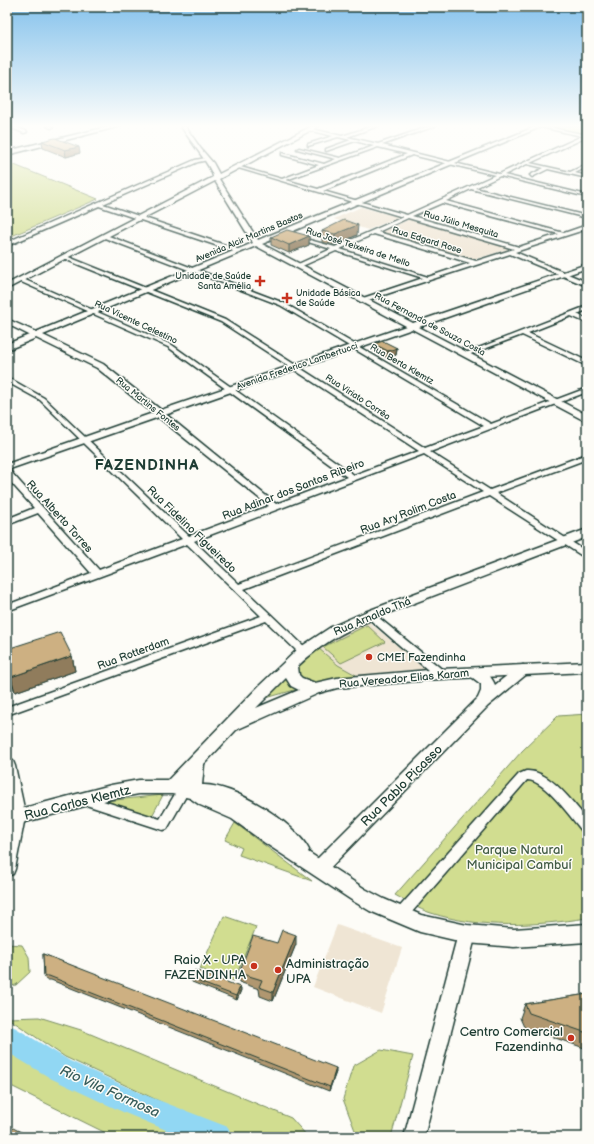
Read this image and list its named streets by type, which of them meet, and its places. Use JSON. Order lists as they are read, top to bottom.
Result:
{
  "streets": {
    "main road": ["Rua Arnaldo Thá", "Rua Vereador Elias Karam", "Rua Carlos Klemtz"],
    "street": [
      "Rua Júlio Mesquita",
      "Avenida Alcir Martins Bastos",
      "Rua Edgard Rose",
      "Rua José Teixeira de Mello",
      "Rua Vicente Celestino",
      "Rua Fernando de Souza Costa",
      "Rua Berta Klemtz",
      "Avenida Frederico Lambertucci",
      "Rua Viriato Corrêa",
      "Rua Martins Fontes",
      "Rua Adinar dos Santos Ribeiro",
      "Rua Ary Rolim Costa",
      "Rua Alberto Torres",
      "Rua Fidelino Figueiredo",
      "Rua Rotterdam",
      "Rua Pablo Picasso"
    ]
  },
  "crossings": [
    ["Rua Júlio Mesquita", "Avenida Alcir Martins Bastos"],
    ["Avenida Alcir Martins Bastos", "Rua José Teixeira de Mello"],
    ["Avenida Alcir Martins Bastos", "Rua Vicente Celestino"],
    ["Avenida Alcir Martins Bastos", "Rua Fernando de Souza Costa"],
    ["Avenida Alcir Martins Bastos", "Rua Berta Klemtz"],
    ["Avenida Alcir Martins Bastos", "Rua Viriato Corrêa"],
    ["Avenida Alcir Martins Bastos", "Rua Martins Fontes"],
    ["Rua Vicente Celestino", "Avenida Frederico Lambertucci"],
    ["Rua Vicente Celestino", "Rua Adinar dos Santos Ribeiro"],
    ["Rua Fernando de Souza Costa", "Avenida Frederico Lambertucci"],
    ["Rua Fernando de Souza Costa", "Rua Adinar dos Santos Ribeiro"],
    ["Rua Berta Klemtz", "Avenida Frederico Lambertucci"],
    ["Rua Berta Klemtz", "Rua Adinar dos Santos Ribeiro"],
    ["Avenida Frederico Lambertucci", "Rua Viriato Corrêa"],
    ["Avenida Frederico Lambertucci", "Rua Martins Fontes"],
    ["Avenida Frederico Lambertucci", "Rua Fidelino Figueiredo"],
    ["Rua Viriato Corrêa", "Rua Adinar dos Santos Ribeiro"],
    ["Rua Viriato Corrêa", "Rua Ary Rolim Costa"],
    ["Rua Viriato Corrêa", "Rua Arnaldo Thá"],
    ["Rua Martins Fontes", "Rua Adinar dos Santos Ribeiro"],
    ["Rua Adinar dos Santos Ribeiro", "Rua Alberto Torres"],
    ["Rua Adinar dos Santos Ribeiro", "Rua Fidelino Figueiredo"],
    ["Rua Ary Rolim Costa", "Rua Fidelino Figueiredo"],
    ["Rua Fidelino Figueiredo", "Rua Arnaldo Thá"],
    ["Rua Fidelino Figueiredo", "Rua Rotterdam"],
    ["Rua Arnaldo Thá", "Rua Vereador Elias Karam"],
    ["Rua Arnaldo Thá", "Rua Carlos Klemtz"],
    ["Rua Vereador Elias Karam", "Rua Pablo Picasso"]
  ],
  "districts": ["FAZENDINHA"],
  "water": ["Rio Vila Formosa"],
  "parks": ["Parque Natural Municipal Cambuí"],
  "places": {
    "health": ["Unidade de Saúde Santa Amélia", "Unidade Básica de Saúde"],
    "other": [
      "CMEI Fazendinha",
      "Raio X - UPA FAZENDINHA",
      "Administração UPA",
      "Centro Comercial Fazendinha"
    ]
  }
}
